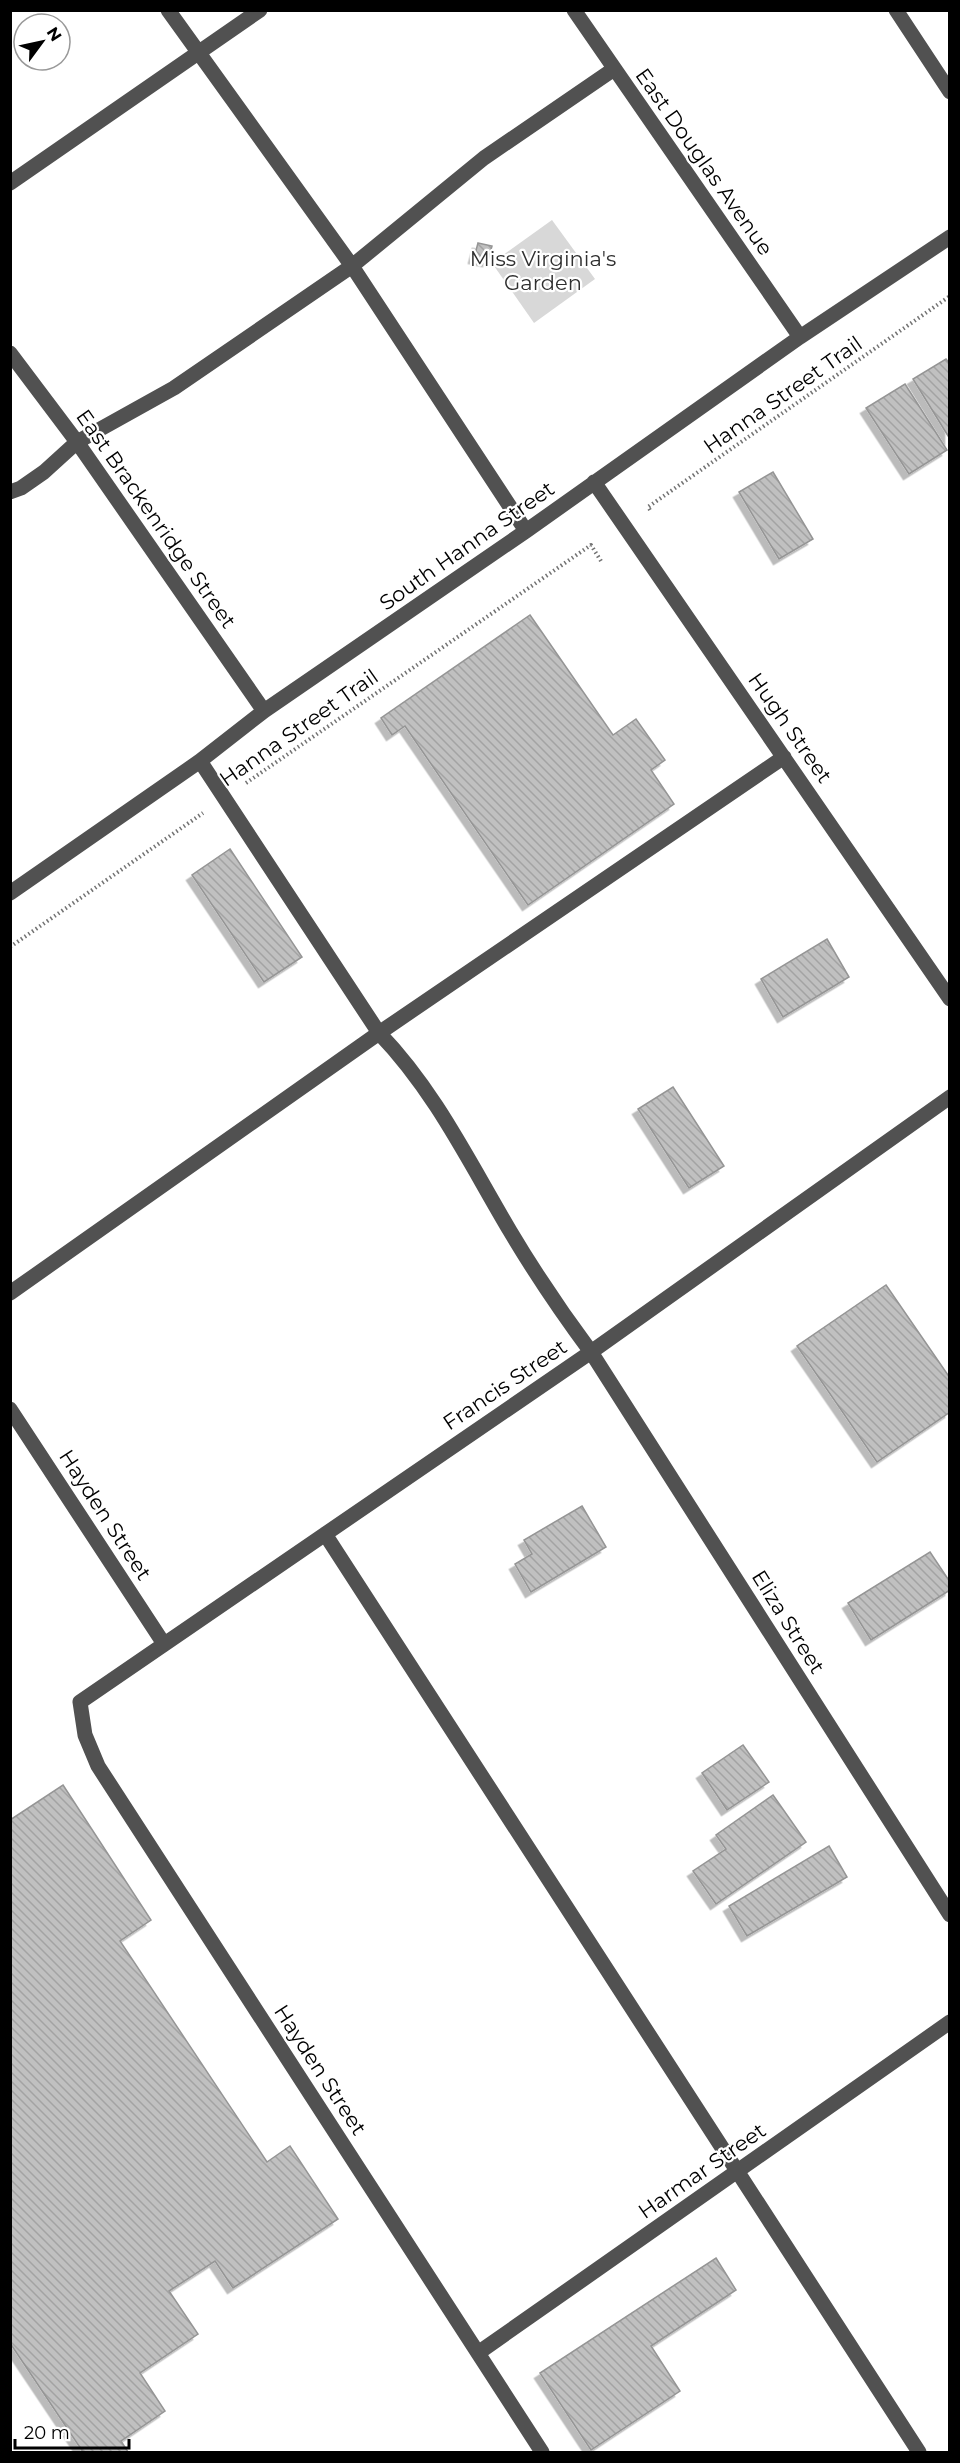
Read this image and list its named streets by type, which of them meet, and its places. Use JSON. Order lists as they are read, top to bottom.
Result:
{
  "streets": {
    "street": [
      "East Douglas Avenue",
      "East Brackenridge Street",
      "South Hanna Street",
      "Hugh Street",
      "Francis Street",
      "Hayden Street",
      "Eliza Street",
      "Harmar Street"
    ],
    "path": ["Hanna Street Trail"]
  },
  "crossings": [
    ["East Douglas Avenue", "South Hanna Street"],
    ["Hanna Street Trail", "Eliza Street"],
    ["East Brackenridge Street", "South Hanna Street"],
    ["South Hanna Street", "Hugh Street"],
    ["South Hanna Street", "Eliza Street"],
    ["Francis Street", "Hayden Street"],
    ["Francis Street", "Eliza Street"],
    ["Hayden Street", "Harmar Street"]
  ],
  "parks": ["Miss Virginia's Garden"],
  "scale_bar": "20 m",
  "north": "top right"
}
